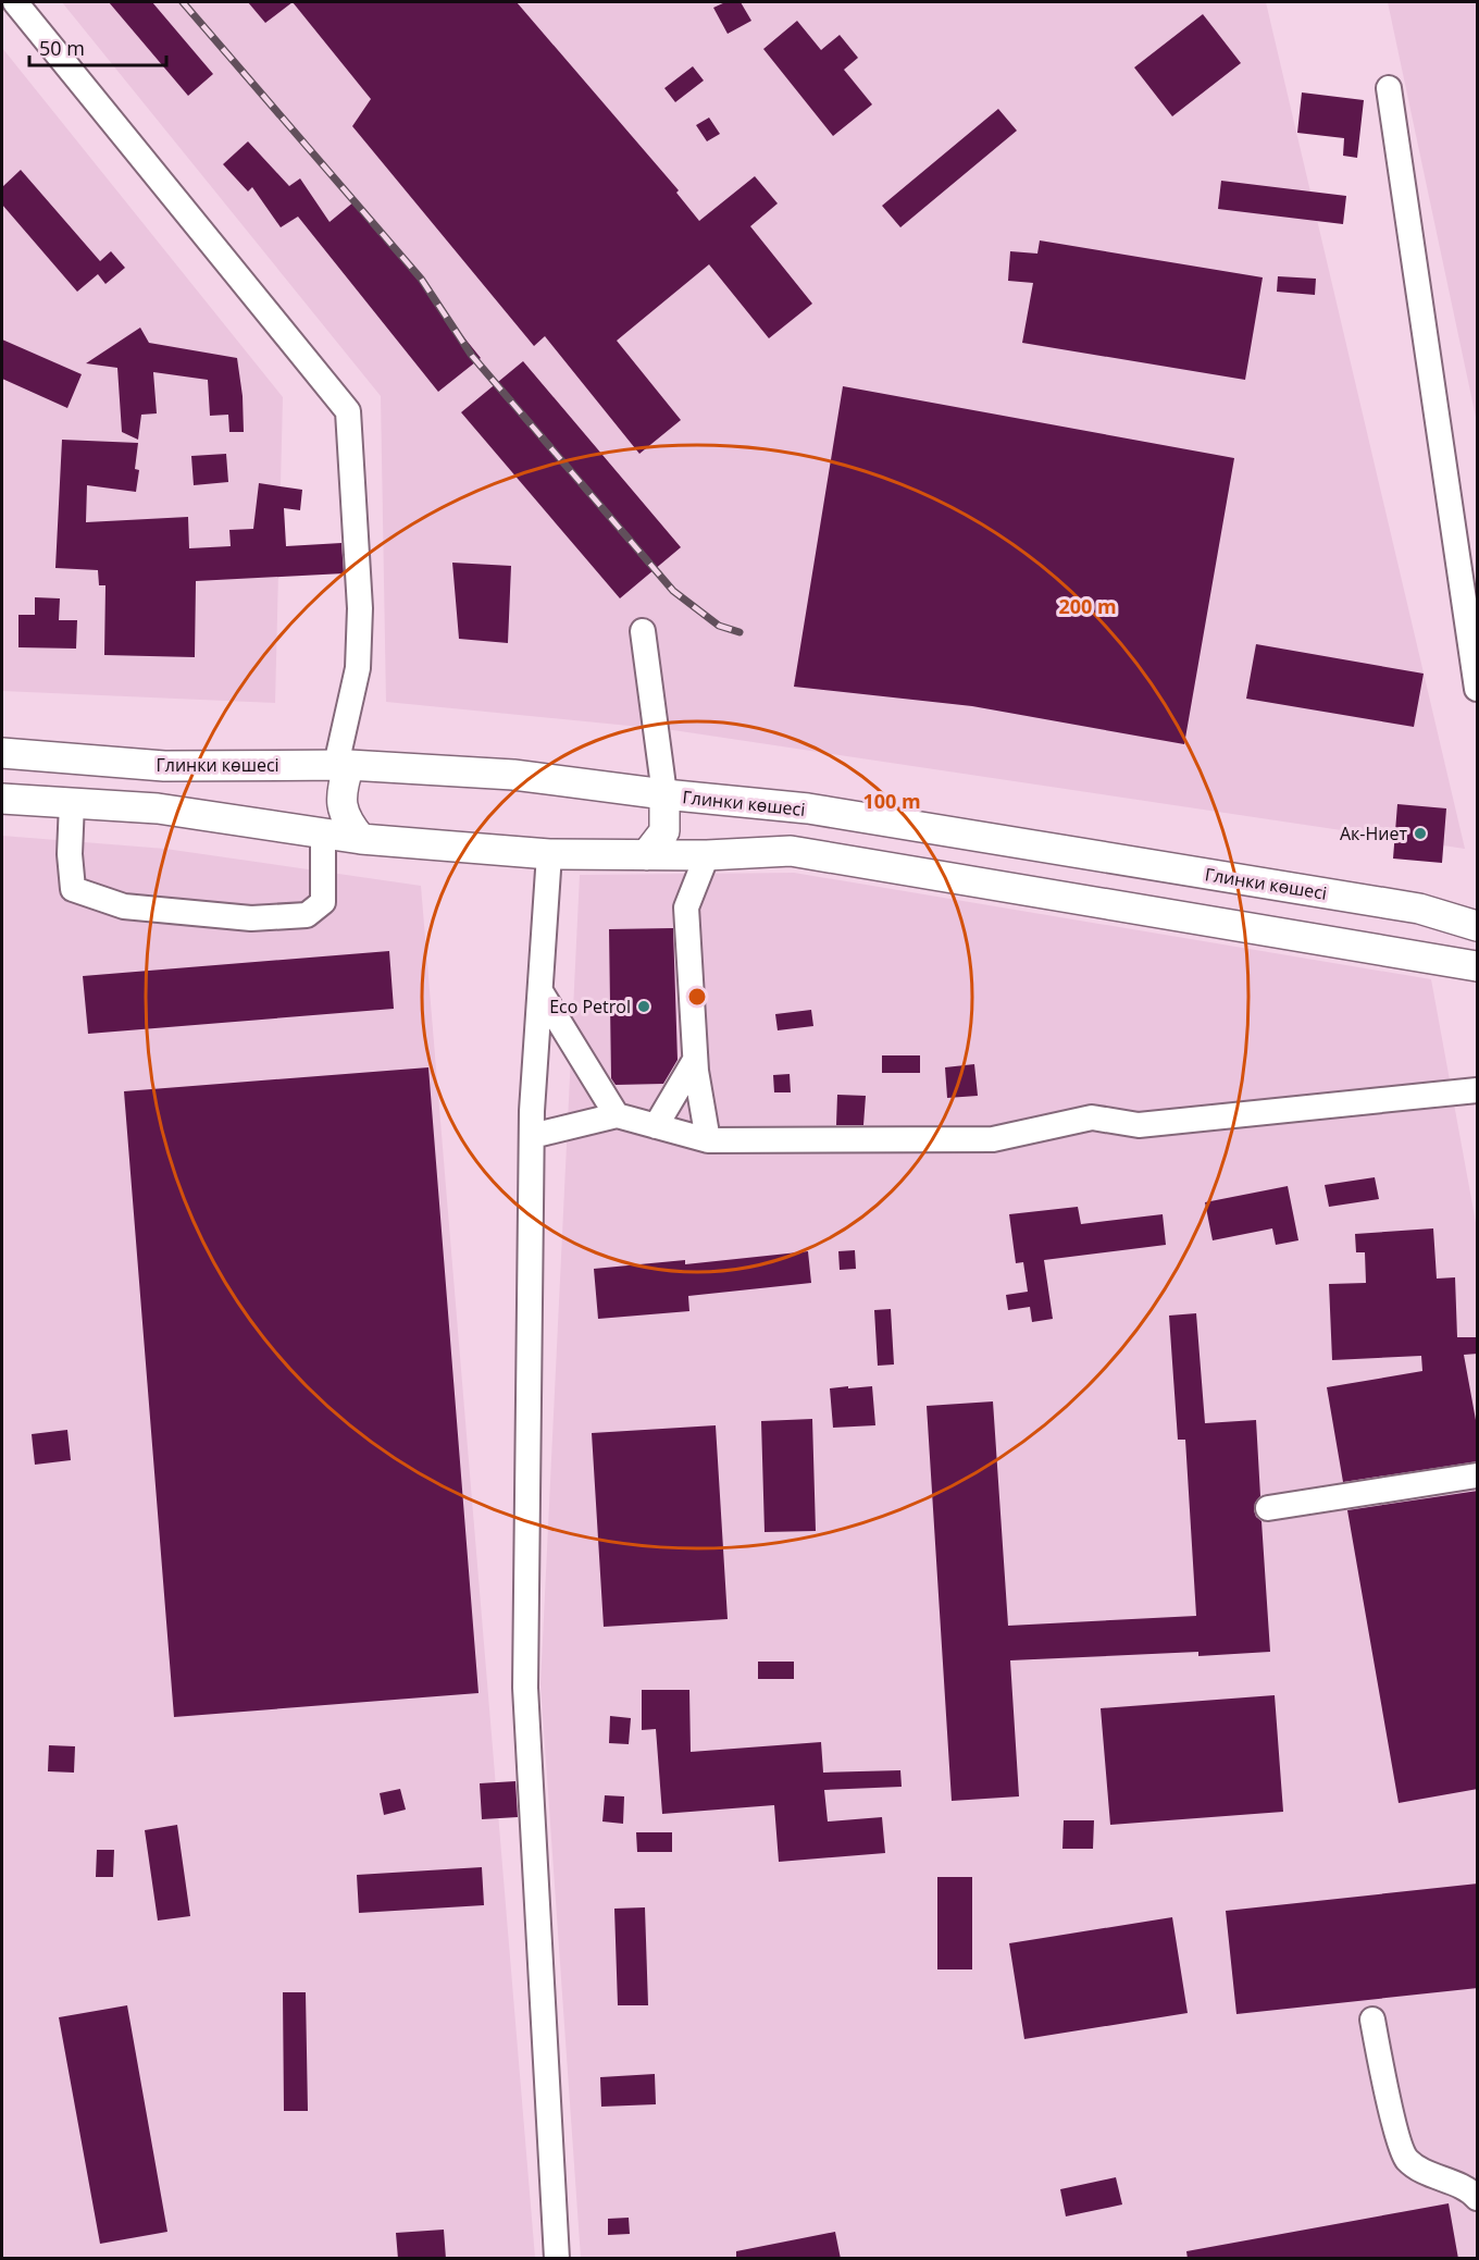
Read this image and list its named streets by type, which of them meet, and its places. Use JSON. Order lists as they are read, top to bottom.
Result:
{
  "streets": {
    "main road": ["Глинки көшесі"]
  },
  "places": ["Ак-Ниет", "Eco Petrol"],
  "scale_bar": "50 m",
  "rings": ["200 m", "100 m"]
}
